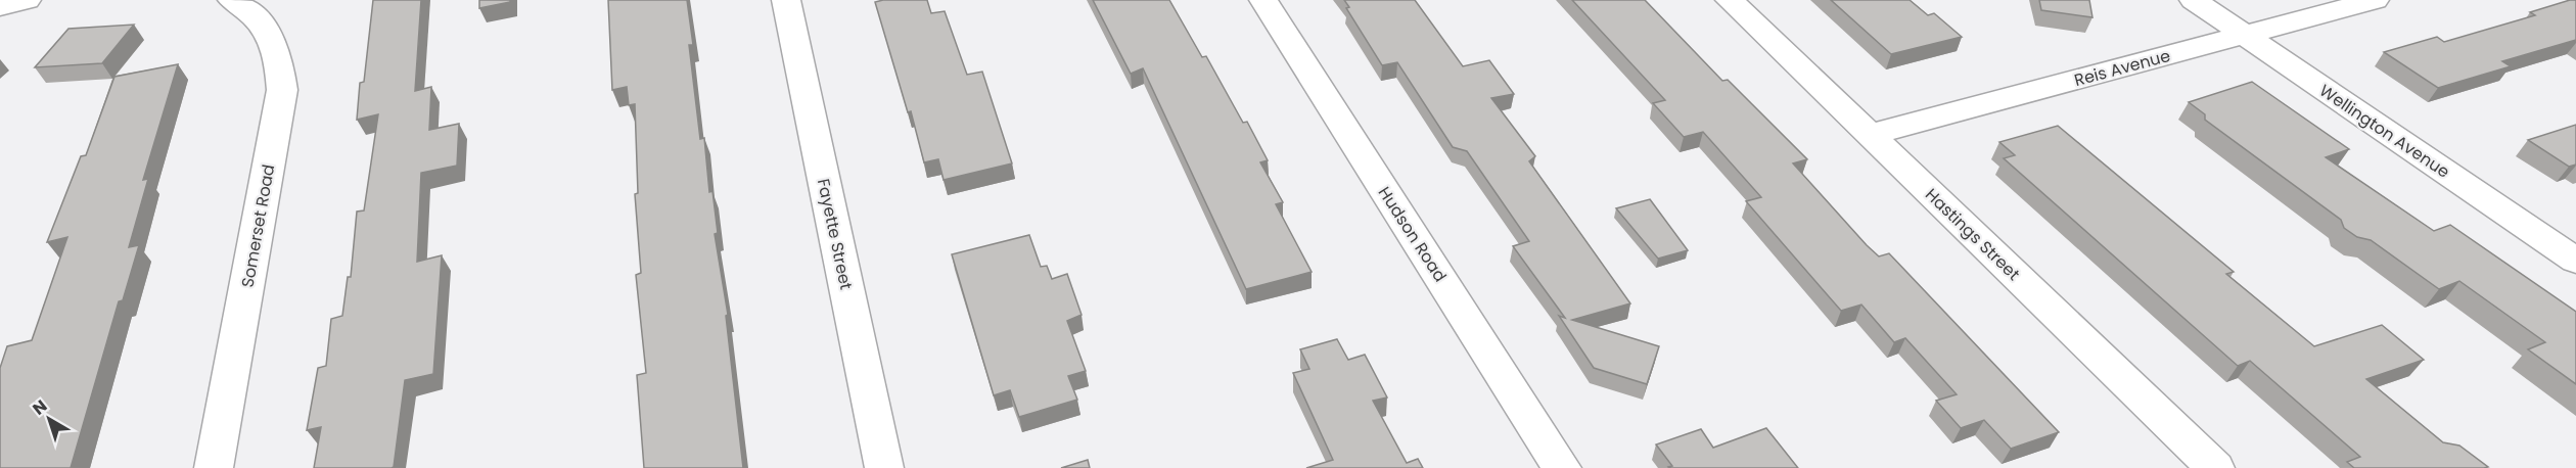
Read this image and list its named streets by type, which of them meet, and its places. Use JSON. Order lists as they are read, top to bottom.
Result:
{
  "streets": {
    "street": [
      "Reis Avenue",
      "Wellington Avenue",
      "Somerset Road",
      "Fayette Street",
      "Hudson Road",
      "Hastings Street"
    ]
  },
  "crossings": [
    ["Reis Avenue", "Wellington Avenue"],
    ["Reis Avenue", "Hastings Street"]
  ],
  "north": "top left"
}
